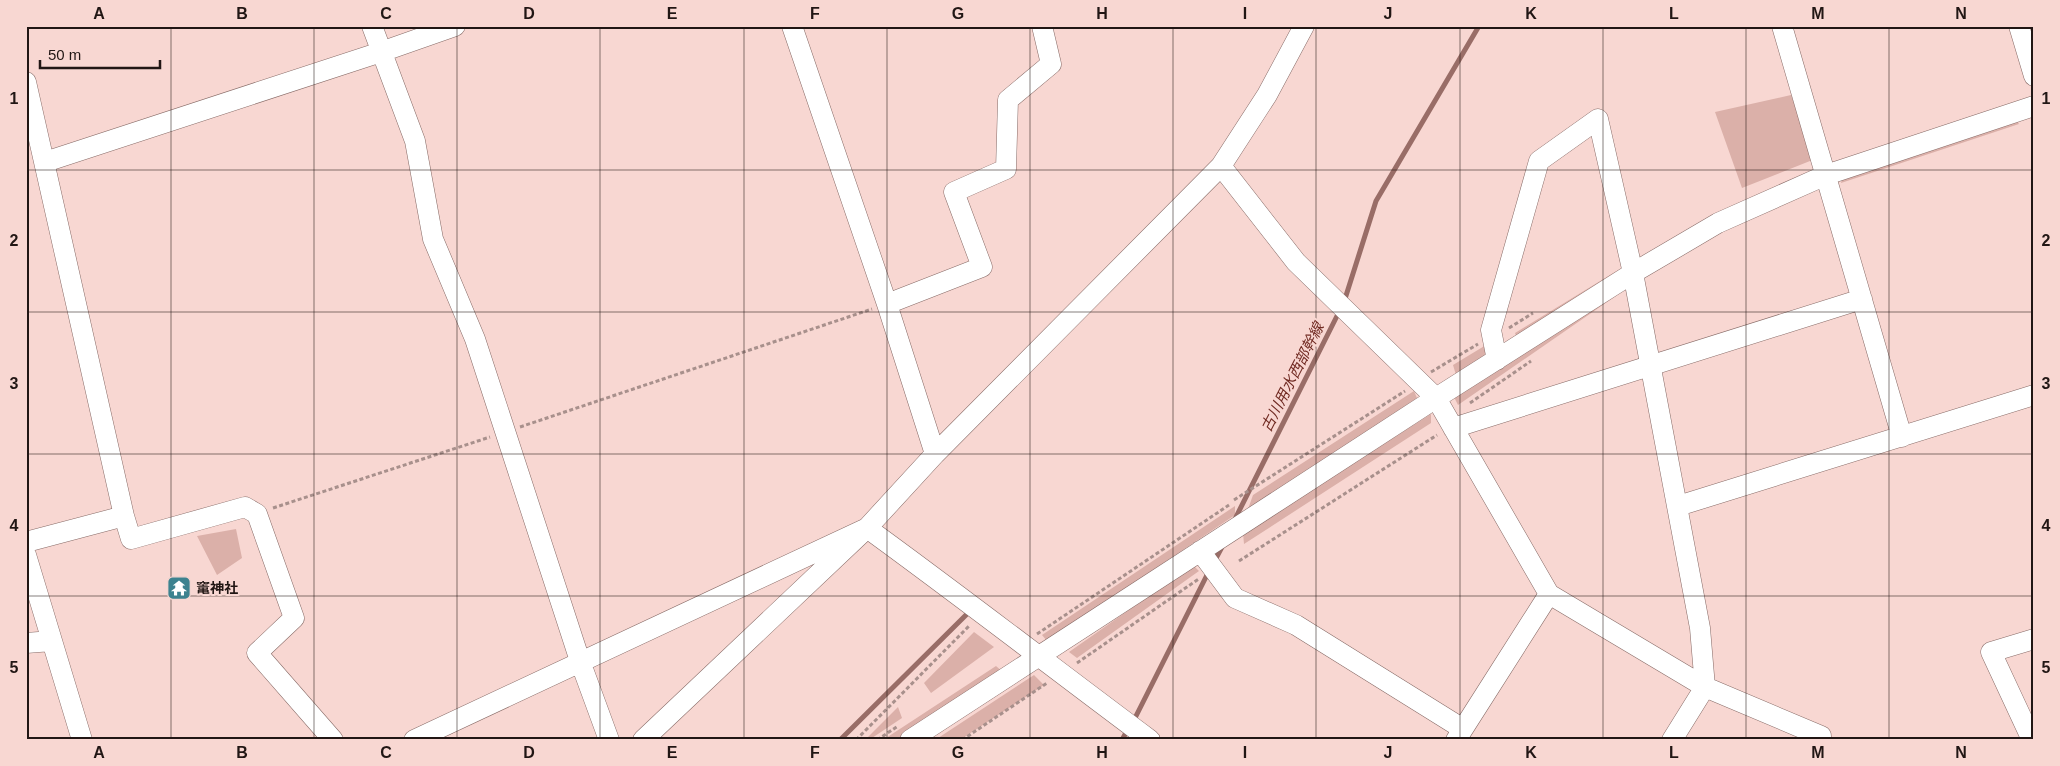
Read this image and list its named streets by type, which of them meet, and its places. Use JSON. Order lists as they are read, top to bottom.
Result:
{
  "water": ["古川用水西部幹線"],
  "places": {
    "temple": ["竃神社"]
  },
  "scale_bar": "50 m",
  "grid": {
    "columns": [
      "A",
      "B",
      "C",
      "D",
      "E",
      "F",
      "G",
      "H",
      "I",
      "J",
      "K",
      "L",
      "M",
      "N"
    ],
    "rows": [
      "1",
      "2",
      "3",
      "4",
      "5"
    ]
  }
}
